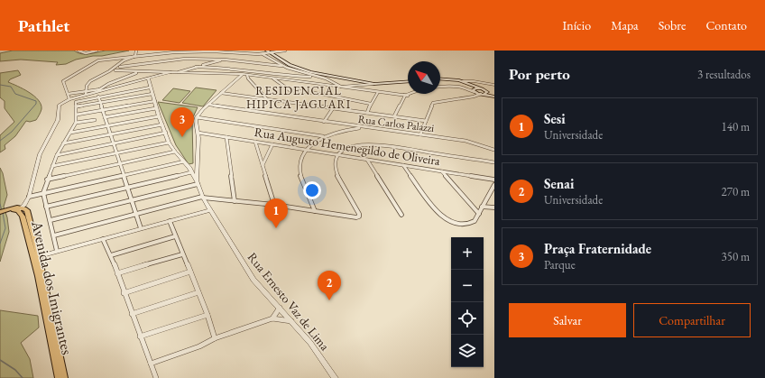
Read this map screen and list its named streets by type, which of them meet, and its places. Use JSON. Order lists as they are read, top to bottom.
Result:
{
  "streets": {
    "main road": ["Avenida dos Imigrantes"],
    "street": ["Rua Carlos Palazzi", "Rua Augusto Hemenegildo de Oliveira", "Rua Ernesto Vaz de Lima"]
  },
  "districts": ["RESIDENCIAL HIPICA JAGUARI"],
  "north": "top left",
  "page": {
    "header": "Pathlet",
    "nav": [
      "Início",
      "Mapa",
      "Sobre",
      "Contato"
    ],
    "heading": ["Por perto", "3 resultados"],
    "list": [
      {
        "mark": "1",
        "name": "Sesi",
        "note": "Universidade",
        "value": "140 m"
      },
      {
        "mark": "2",
        "name": "Senai",
        "note": "Universidade",
        "value": "270 m"
      },
      {
        "mark": "3",
        "name": "Praça Fraternidade",
        "note": "Parque",
        "value": "350 m"
      }
    ],
    "pins": ["3", "1", "2"],
    "map_buttons": ["+", "−"],
    "buttons": ["Salvar", "Compartilhar"]
  }
}
